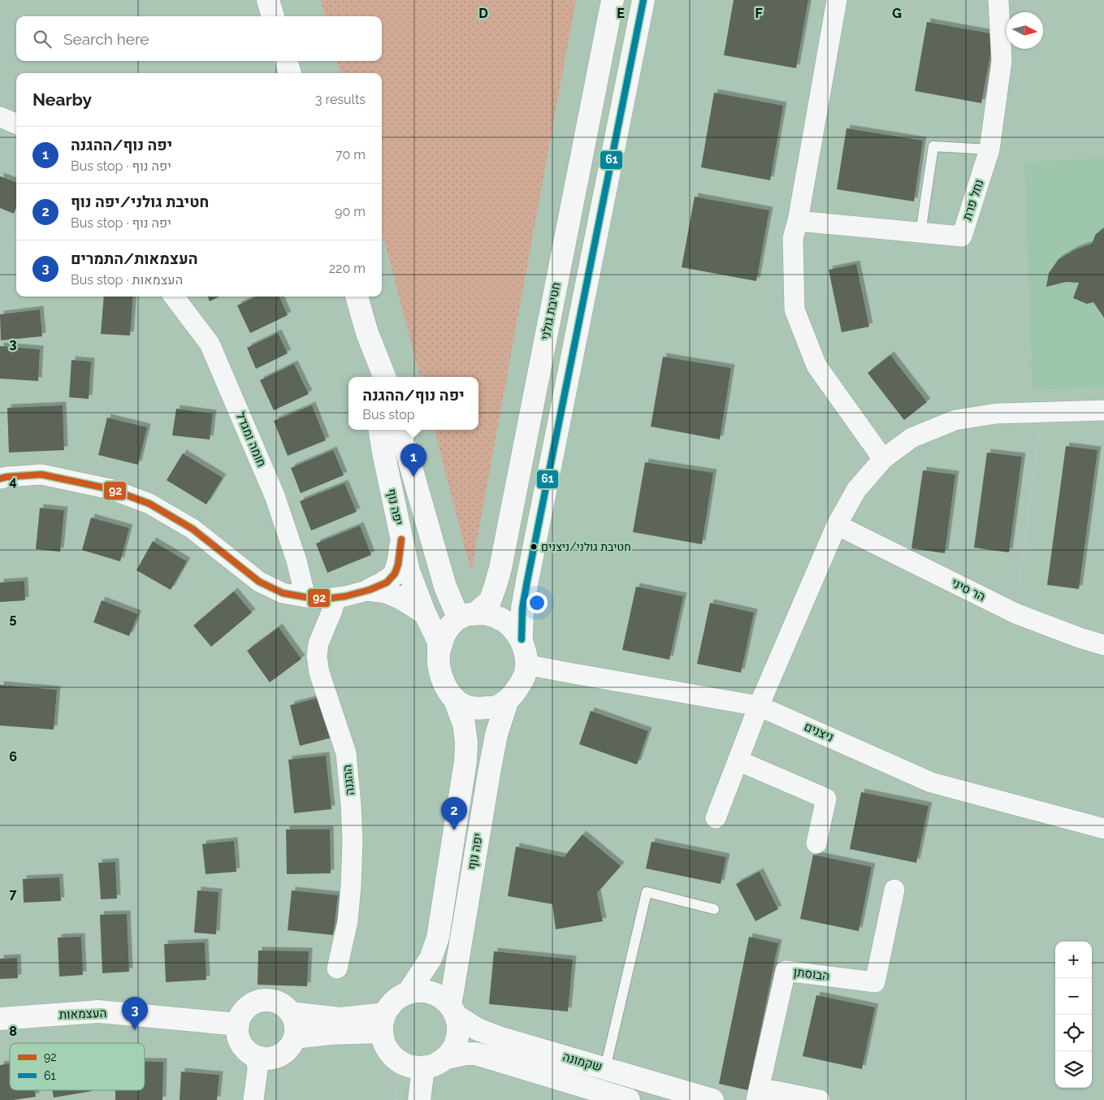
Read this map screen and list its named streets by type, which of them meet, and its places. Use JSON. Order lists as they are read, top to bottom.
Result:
{
  "streets": {
    "street": [
      "נחל פרת",
      "חטיבת גולני",
      "חומה ומגדל",
      "יפה נוף",
      "הר סיני",
      "ניצנים",
      "ההגנה",
      "הבוסתן",
      "העצמאות",
      "שקמונה"
    ]
  },
  "crossings": [
    ["חטיבת גולני", "יפה נוף"],
    ["חטיבת גולני", "ניצנים"],
    ["יפה נוף", "ניצנים"],
    ["יפה נוף", "שקמונה"]
  ],
  "places": ["חטיבת גולני/ניצנים"],
  "lines": ["transit line 61", "transit line 92"],
  "legend": ["92", "61"],
  "north": "right",
  "page": {
    "search": "Search here",
    "heading": ["Nearby", "3 results"],
    "list": [
      {
        "mark": "1",
        "name": "יפה נוף/ההגנה",
        "note": "Bus stop · יפה נוף",
        "value": "70 m"
      },
      {
        "mark": "2",
        "name": "חטיבת גולני/יפה נוף",
        "note": "Bus stop · יפה נוף",
        "value": "90 m"
      },
      {
        "mark": "3",
        "name": "העצמאות/התמרים",
        "note": "Bus stop · העצמאות",
        "value": "220 m"
      }
    ],
    "popup": ["יפה נוף/ההגנה", "Bus stop"],
    "pins": ["1", "2", "3"],
    "map_buttons": ["+", "−"]
  },
  "grid": {
    "columns": [
      "D",
      "E",
      "F",
      "G"
    ],
    "rows": [
      "3",
      "4",
      "5",
      "6",
      "7",
      "8"
    ]
  }
}
